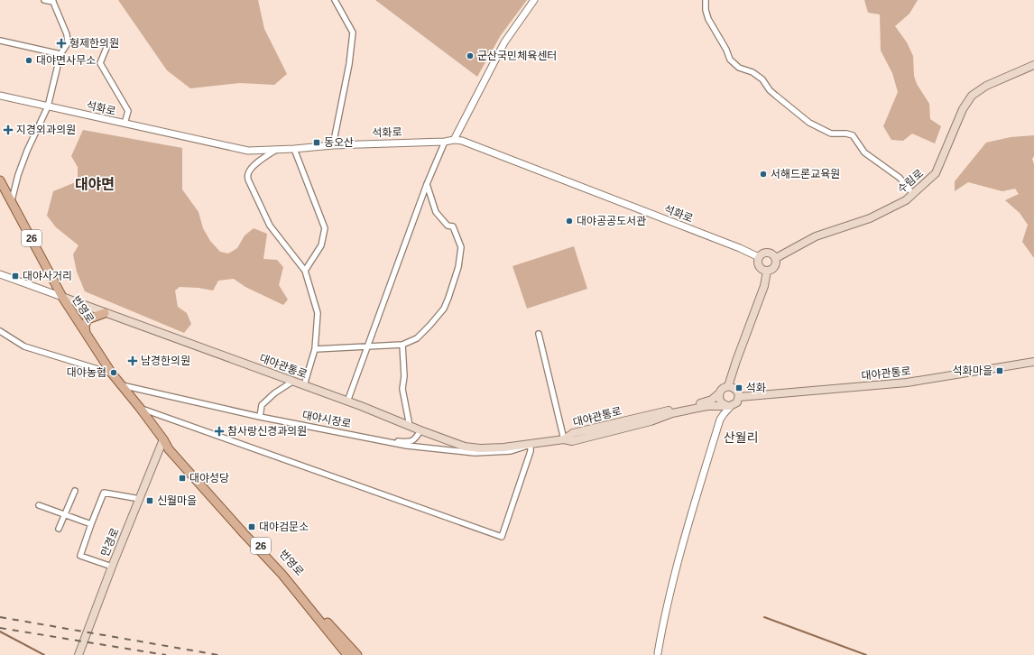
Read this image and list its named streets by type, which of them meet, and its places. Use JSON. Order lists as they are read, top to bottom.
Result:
{
  "streets": {
    "main road": [
      "수림로",
      "26",
      "번영로",
      "대야관통로",
      "만경로"
    ],
    "street": ["석화로", "대야시장로"]
  },
  "crossings": [
    ["석화로", "수림로"],
    ["수림로", "대야관통로"],
    ["번영로", "대야관통로"],
    ["번영로", "대야시장로"],
    ["번영로", "만경로"],
    ["대야관통로", "대야시장로"]
  ],
  "districts": ["대야면", "산월리"],
  "places": {
    "health": [
      "형제한의원",
      "지경외과의원",
      "남경한의원",
      "참사랑신경과의원"
    ],
    "other": [
      "군산국민체육센터",
      "대야면사무소",
      "서해드론교육원",
      "대야공공도서관",
      "대야농협"
    ],
    "transit": [
      "동오산",
      "대야사거리",
      "석화마을",
      "석화",
      "대야성당",
      "신월마을",
      "대야검문소"
    ]
  }
}
